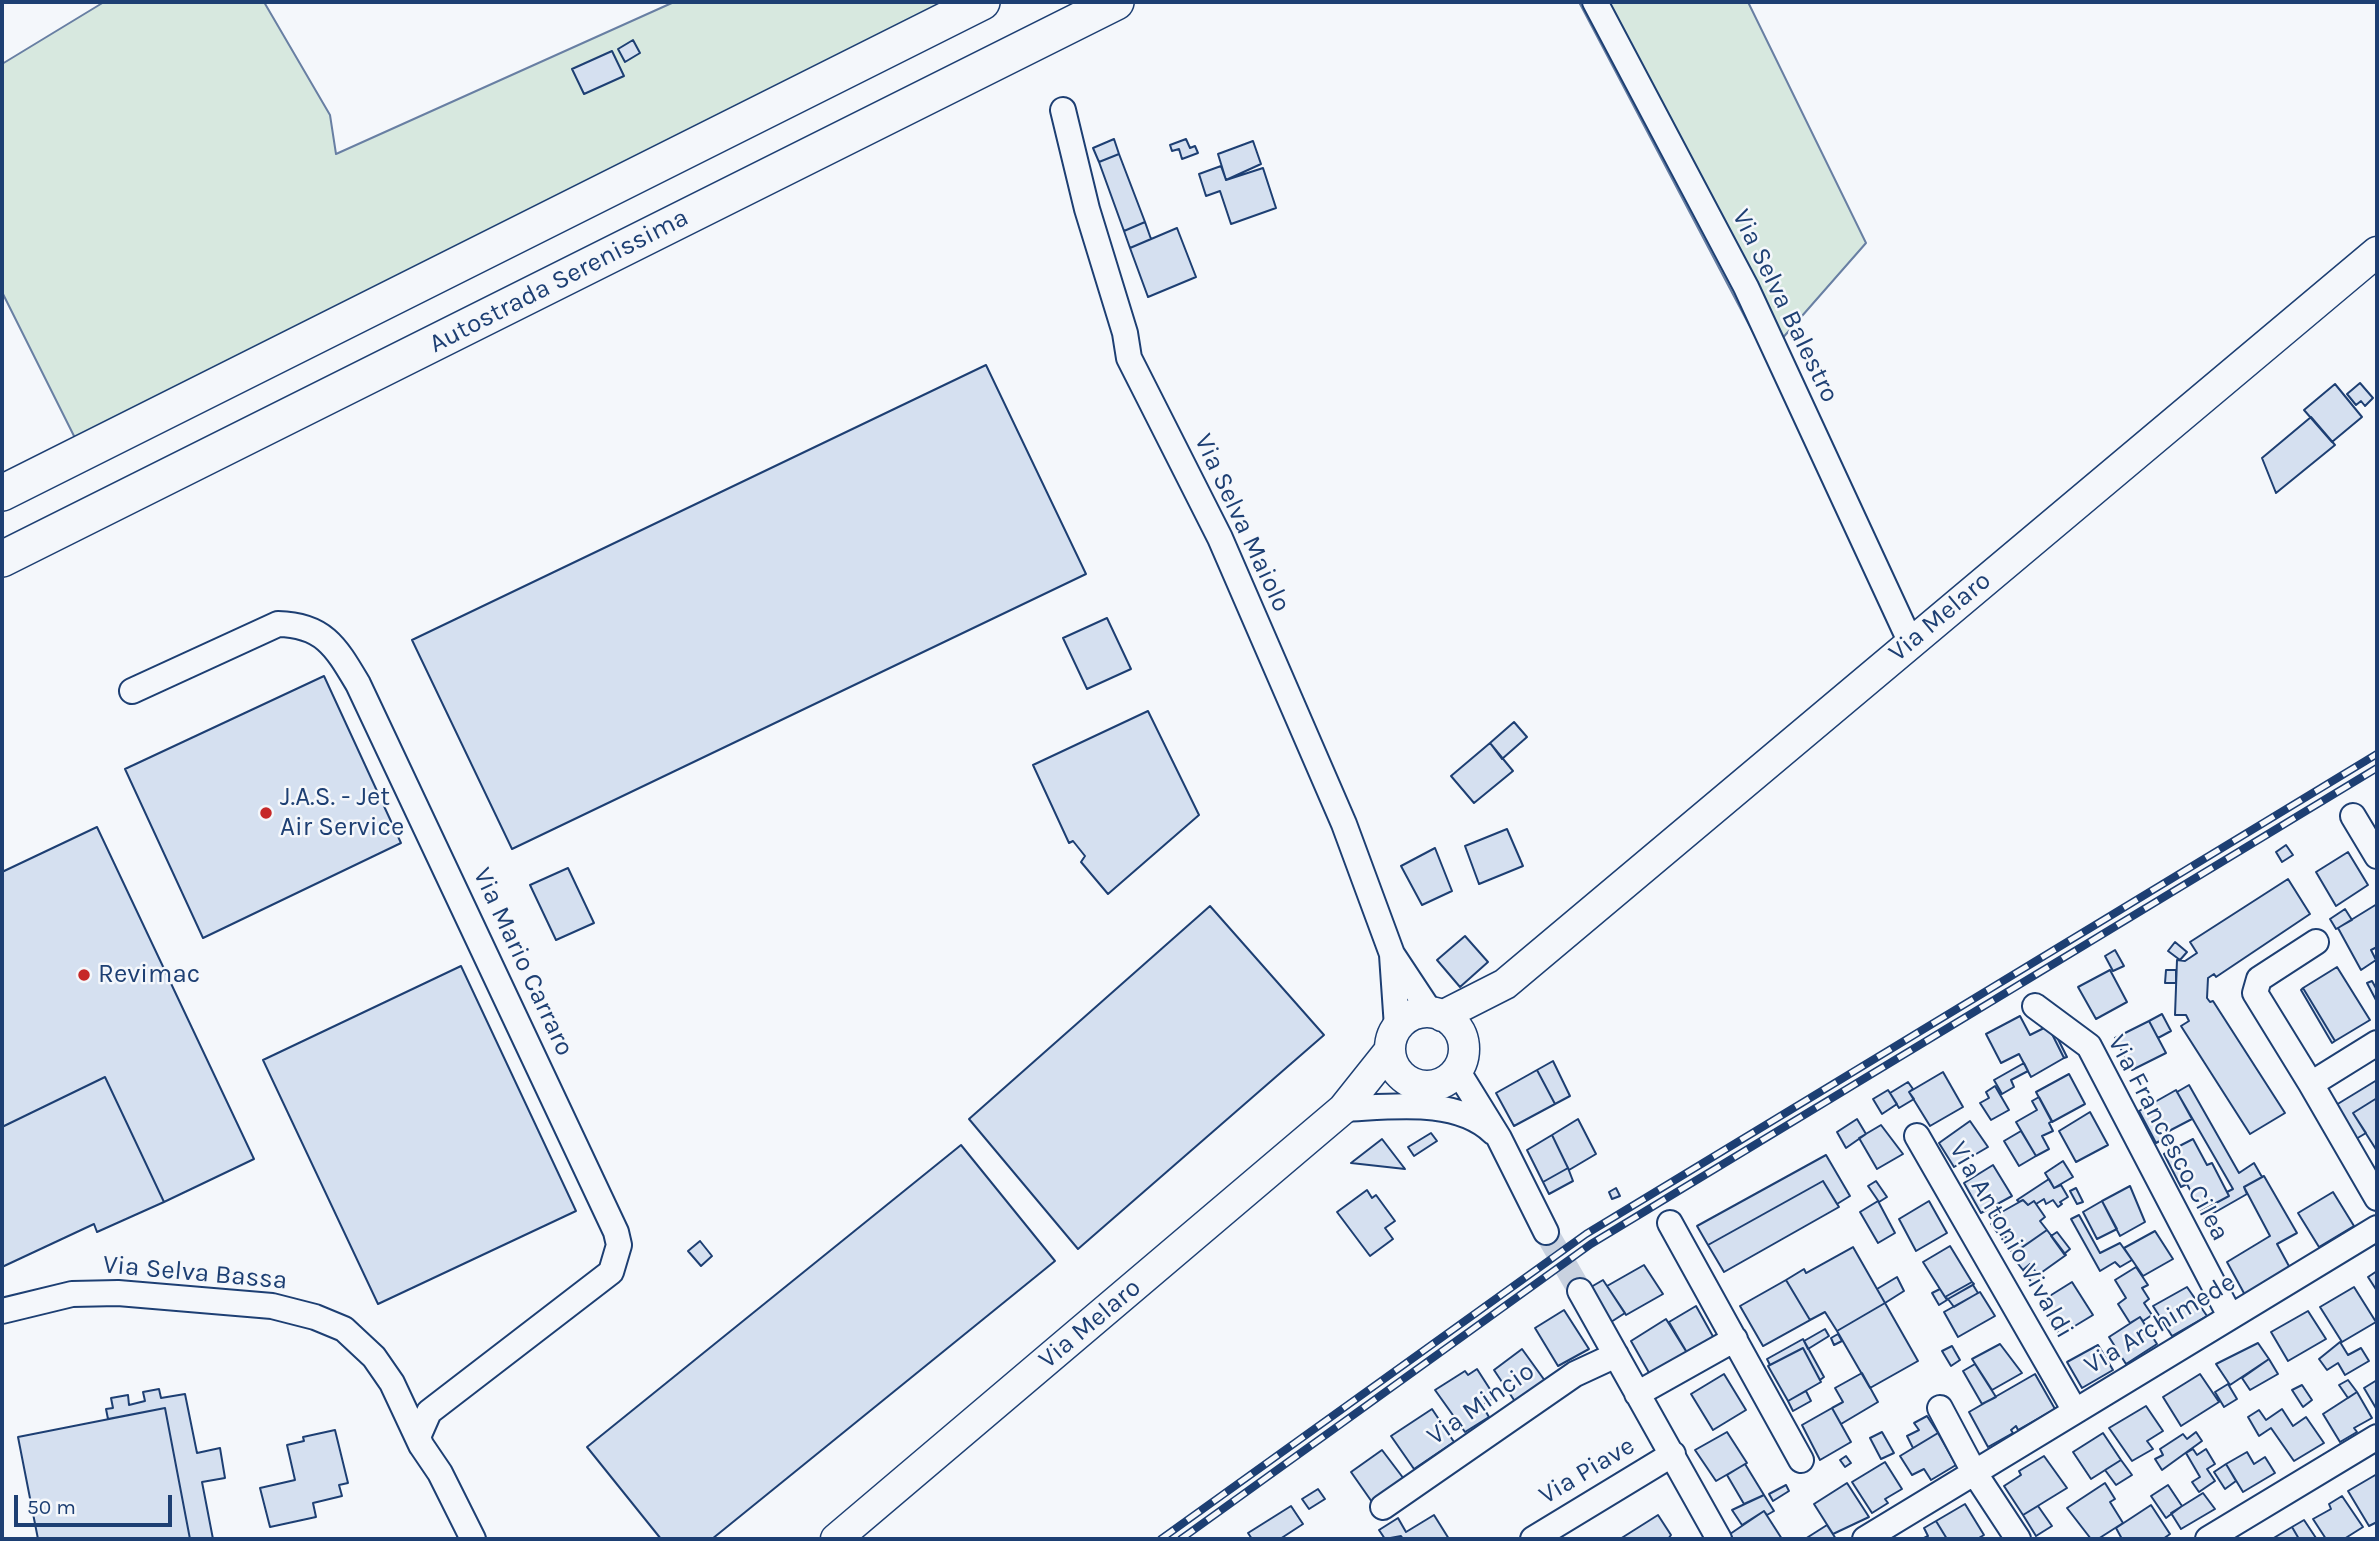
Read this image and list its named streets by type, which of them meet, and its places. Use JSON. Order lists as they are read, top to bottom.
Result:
{
  "streets": {
    "highway": ["Autostrada Serenissima"],
    "main road": ["Via Melaro"],
    "street": [
      "Via Selva Balestro",
      "Via Selva Maiolo",
      "Via Mario Carraro",
      "Via Francesco Cilea",
      "Via Antonio Vivaldi",
      "Via Selva Bassa",
      "Via Archimede",
      "Via Mincio",
      "Via Piave"
    ]
  },
  "crossings": [
    ["Via Selva Balestro", "Via Melaro"],
    ["Via Selva Maiolo", "Via Melaro"],
    ["Via Mario Carraro", "Via Selva Bassa"],
    ["Via Francesco Cilea", "Via Archimede"],
    ["Via Antonio Vivaldi", "Via Archimede"]
  ],
  "places": ["J.A.S. - Jet Air Service", "Revimac"],
  "scale_bar": "50 m"
}
